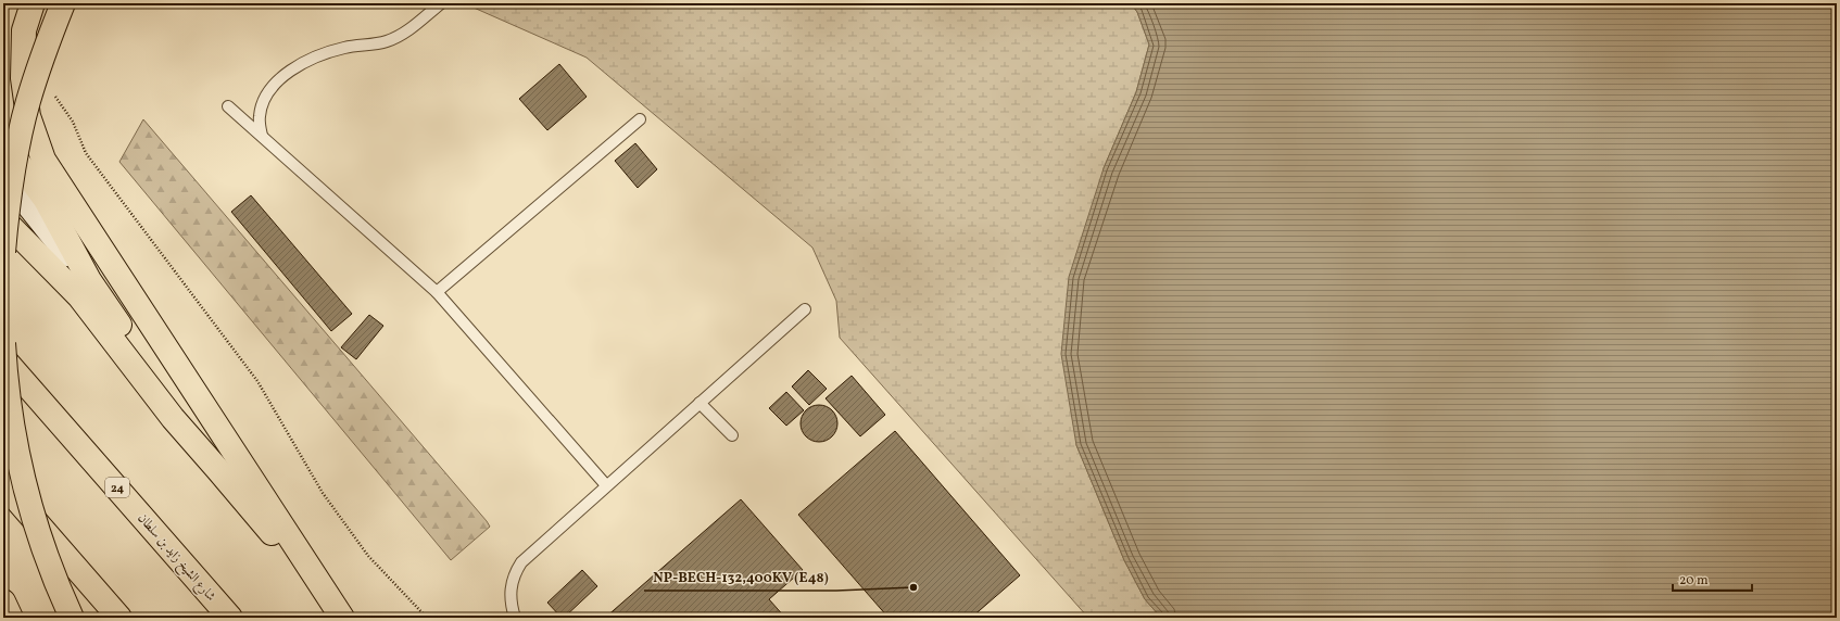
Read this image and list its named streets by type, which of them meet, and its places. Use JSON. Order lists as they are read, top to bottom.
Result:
{
  "streets": {
    "main road": ["24", "شارع الشيخ زايد بن سلطان"]
  },
  "places": ["NP-BECH-132,400KV (E48)"],
  "scale_bar": "20 m"
}
